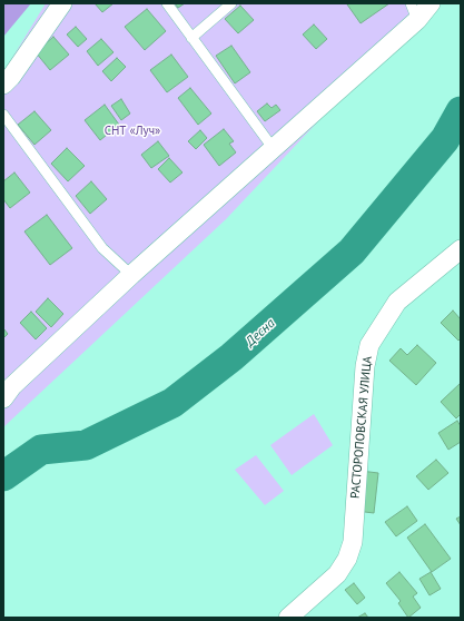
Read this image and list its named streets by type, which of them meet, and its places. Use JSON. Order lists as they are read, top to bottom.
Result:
{
  "streets": {
    "street": ["РАСТОРОПОВСКАЯ УЛИЦА"]
  },
  "water": ["Десна"],
  "parks": ["СНТ «Луч»"]
}
